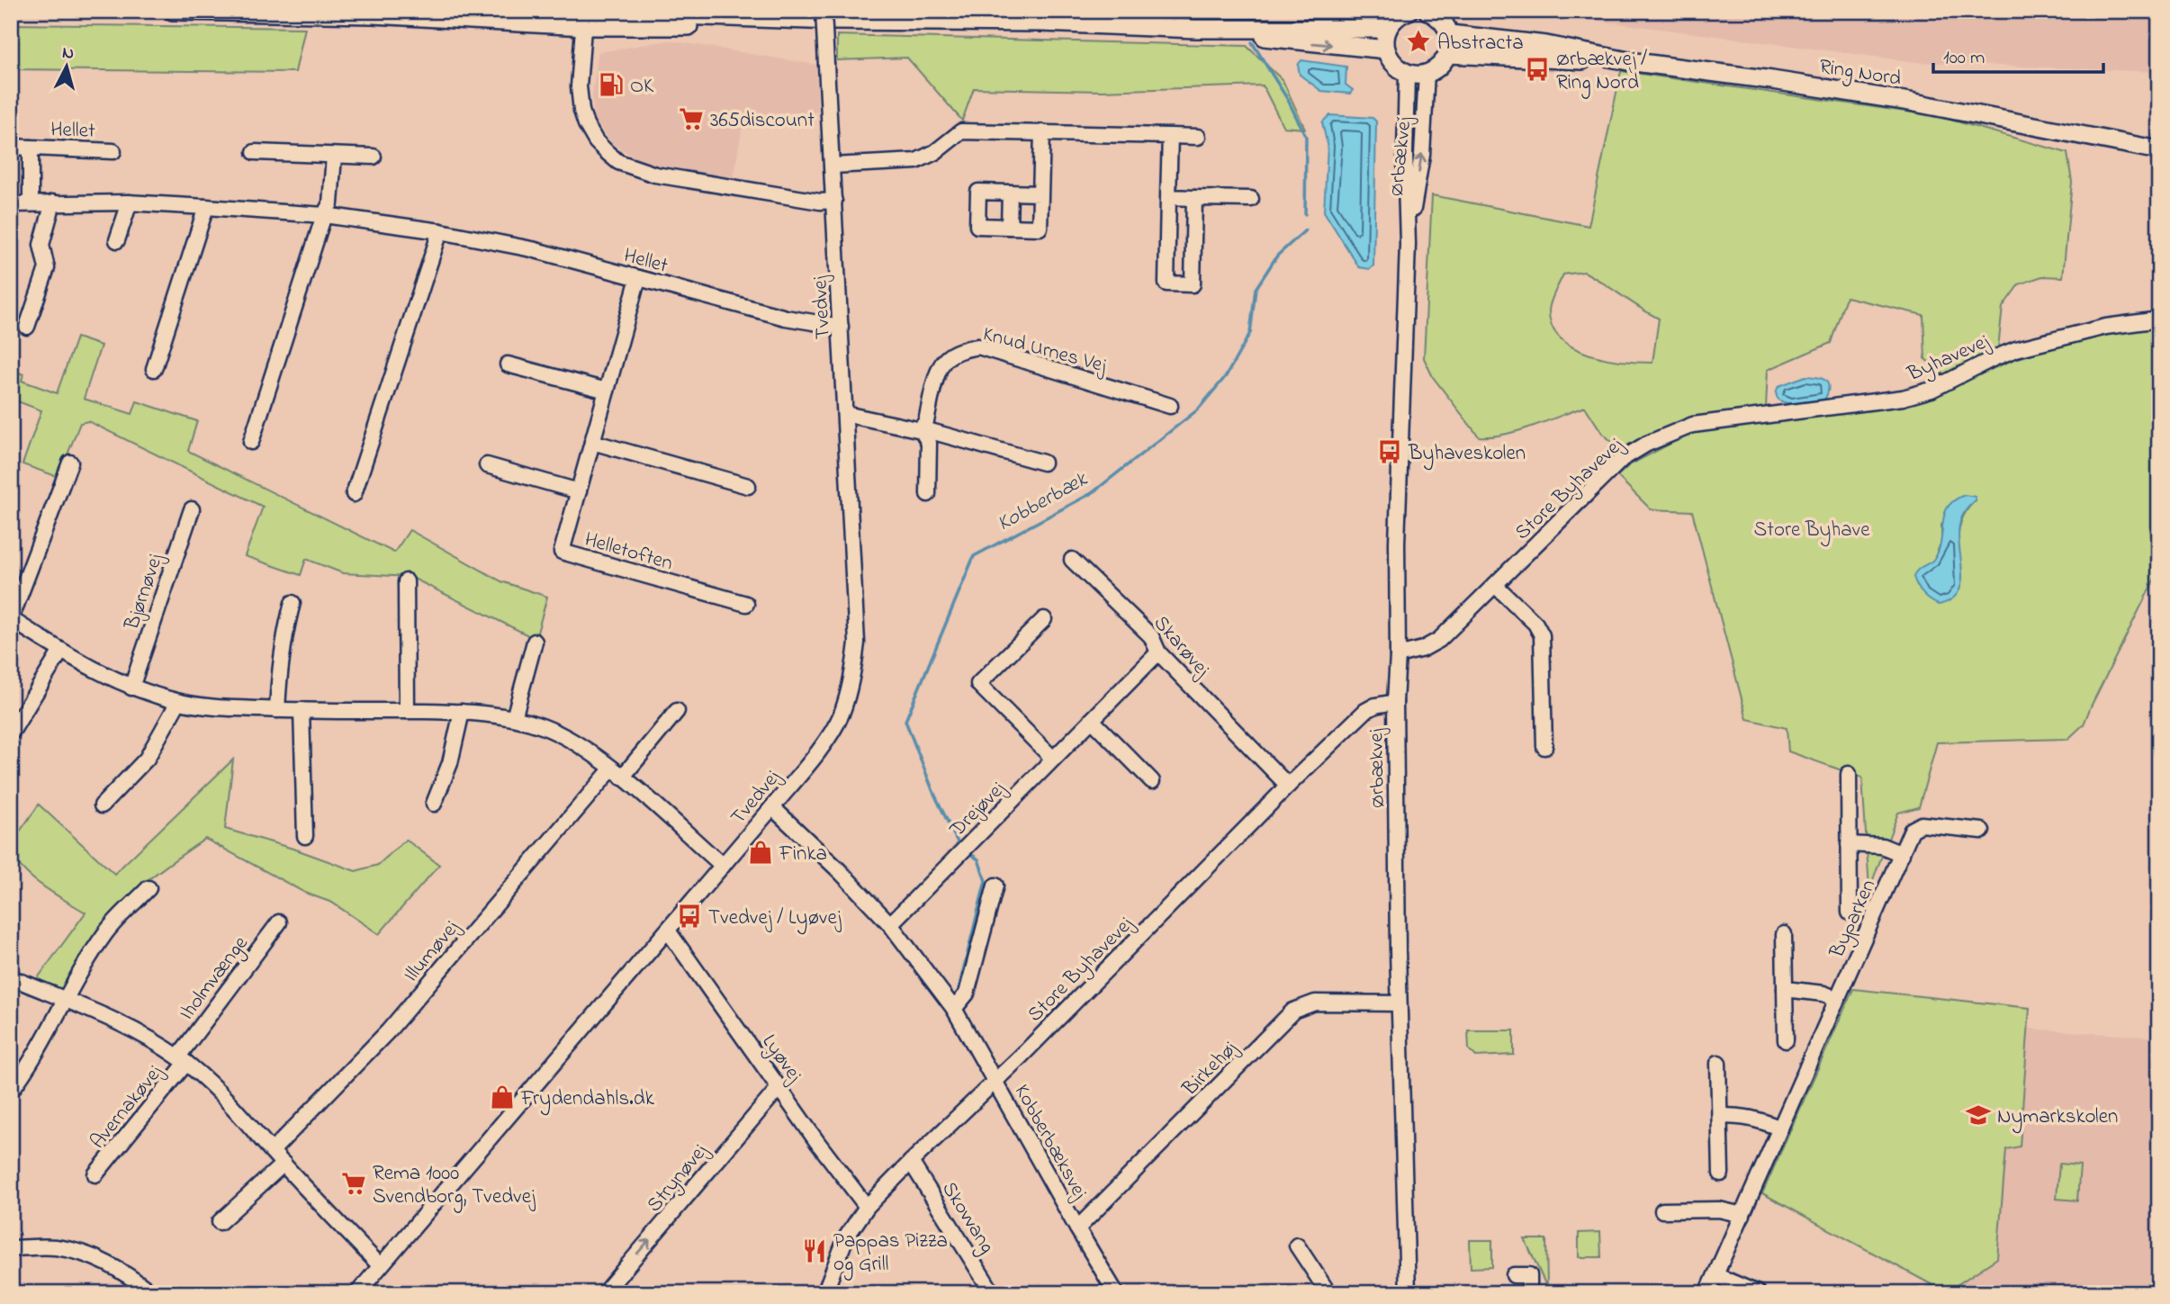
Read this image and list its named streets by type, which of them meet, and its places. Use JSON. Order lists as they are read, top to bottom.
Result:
{
  "streets": {
    "main road": ["Ring Nord"],
    "street": [
      "Hellet",
      "Ørbækvej",
      "Tvedvej",
      "Knud Urnes Vej",
      "Byhavevej",
      "Store Byhavevej",
      "Helletoften",
      "Bjørnøvej",
      "Skarøvej",
      "Drejøvej",
      "Byparken",
      "Illumøvej",
      "Iholmvænge",
      "Lyøvej",
      "Birkehøj",
      "Avernakøvej",
      "Kobberbæksvej",
      "Strynøvej",
      "Skovvang"
    ]
  },
  "crossings": [
    ["Hellet", "Tvedvej"],
    ["Hellet", "Helletoften"],
    ["Ørbækvej", "Store Byhavevej"],
    ["Ørbækvej", "Birkehøj"],
    ["Tvedvej", "Lyøvej"],
    ["Tvedvej", "Avernakøvej"],
    ["Tvedvej", "Kobberbæksvej"],
    ["Byhavevej", "Store Byhavevej"],
    ["Store Byhavevej", "Skarøvej"],
    ["Store Byhavevej", "Lyøvej"],
    ["Store Byhavevej", "Kobberbæksvej"],
    ["Store Byhavevej", "Skovvang"],
    ["Skarøvej", "Drejøvej"],
    ["Drejøvej", "Kobberbæksvej"],
    ["Illumøvej", "Avernakøvej"],
    ["Iholmvænge", "Avernakøvej"],
    ["Lyøvej", "Strynøvej"],
    ["Birkehøj", "Kobberbæksvej"]
  ],
  "one_way": ["Strynøvej"],
  "water": ["Kobberbæk"],
  "parks": ["Store Byhave"],
  "places": {
    "place": ["Abstracta"],
    "bus stop": ["Ørbækvej / Ring Nord", "Byhaveskolen", "Tvedvej / Lyøvej"],
    "fuel station": ["OK"],
    "supermarket": ["365discount", "Rema 1000 Svendborg, Tvedvej"],
    "shop": ["Finka", "Frydendahls.dk"],
    "school or university": ["Nymarkskolen"],
    "restaurant": ["Pappas Pizza og Grill"]
  },
  "scale_bar": "100 m",
  "north": "top"
}
